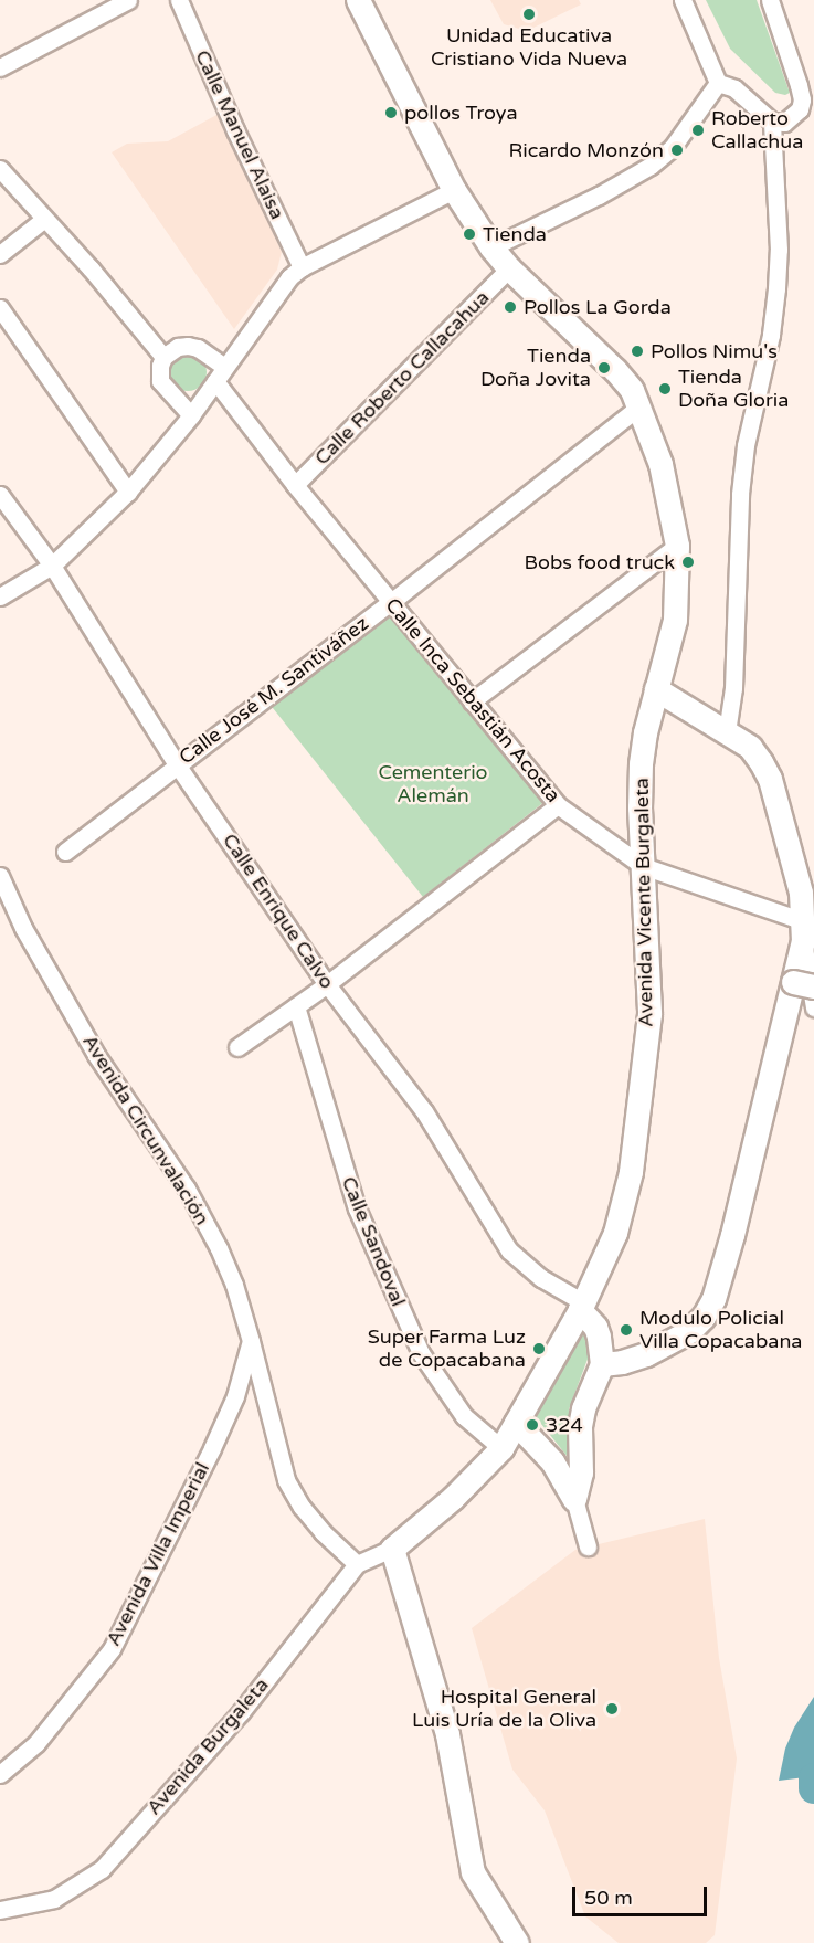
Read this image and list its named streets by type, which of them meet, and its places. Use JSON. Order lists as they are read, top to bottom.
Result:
{
  "streets": {
    "main road": ["Avenida Vicente Burgaleta"],
    "street": [
      "Calle Manuel Alaisa",
      "Calle Roberto Callacahua",
      "Calle José M. Santiváñez",
      "Calle Inca Sebastián Acosta",
      "Calle Enrique Calvo",
      "Avenida Circunvalación",
      "Calle Sandoval",
      "Avenida Villa Imperial",
      "Avenida Burgaleta"
    ]
  },
  "crossings": [
    ["Calle Roberto Callacahua", "Calle Inca Sebastián Acosta"],
    ["Calle Roberto Callacahua", "Avenida Vicente Burgaleta"],
    ["Calle José M. Santiváñez", "Calle Inca Sebastián Acosta"],
    ["Calle José M. Santiváñez", "Avenida Vicente Burgaleta"],
    ["Calle José M. Santiváñez", "Calle Enrique Calvo"],
    ["Calle Inca Sebastián Acosta", "Avenida Vicente Burgaleta"],
    ["Avenida Vicente Burgaleta", "Calle Enrique Calvo"],
    ["Avenida Vicente Burgaleta", "Calle Sandoval"],
    ["Avenida Vicente Burgaleta", "Avenida Burgaleta"],
    ["Avenida Circunvalación", "Avenida Villa Imperial"],
    ["Avenida Circunvalación", "Avenida Burgaleta"]
  ],
  "parks": ["Cementerio Alemán"],
  "places": [
    "Unidad Educativa Cristiano Vida Nueva",
    "pollos Troya",
    "Roberto Callachua",
    "Ricardo Monzón",
    "Tienda",
    "Pollos La Gorda",
    "Pollos Nimu's",
    "Tienda Doña Jovita",
    "Tienda Doña Gloria",
    "Bobs food truck",
    "Modulo Policial Villa Copacabana",
    "Super Farma Luz de Copacabana",
    "324",
    "Hospital General Luis Uría de la Oliva"
  ],
  "scale_bar": "50 m"
}
